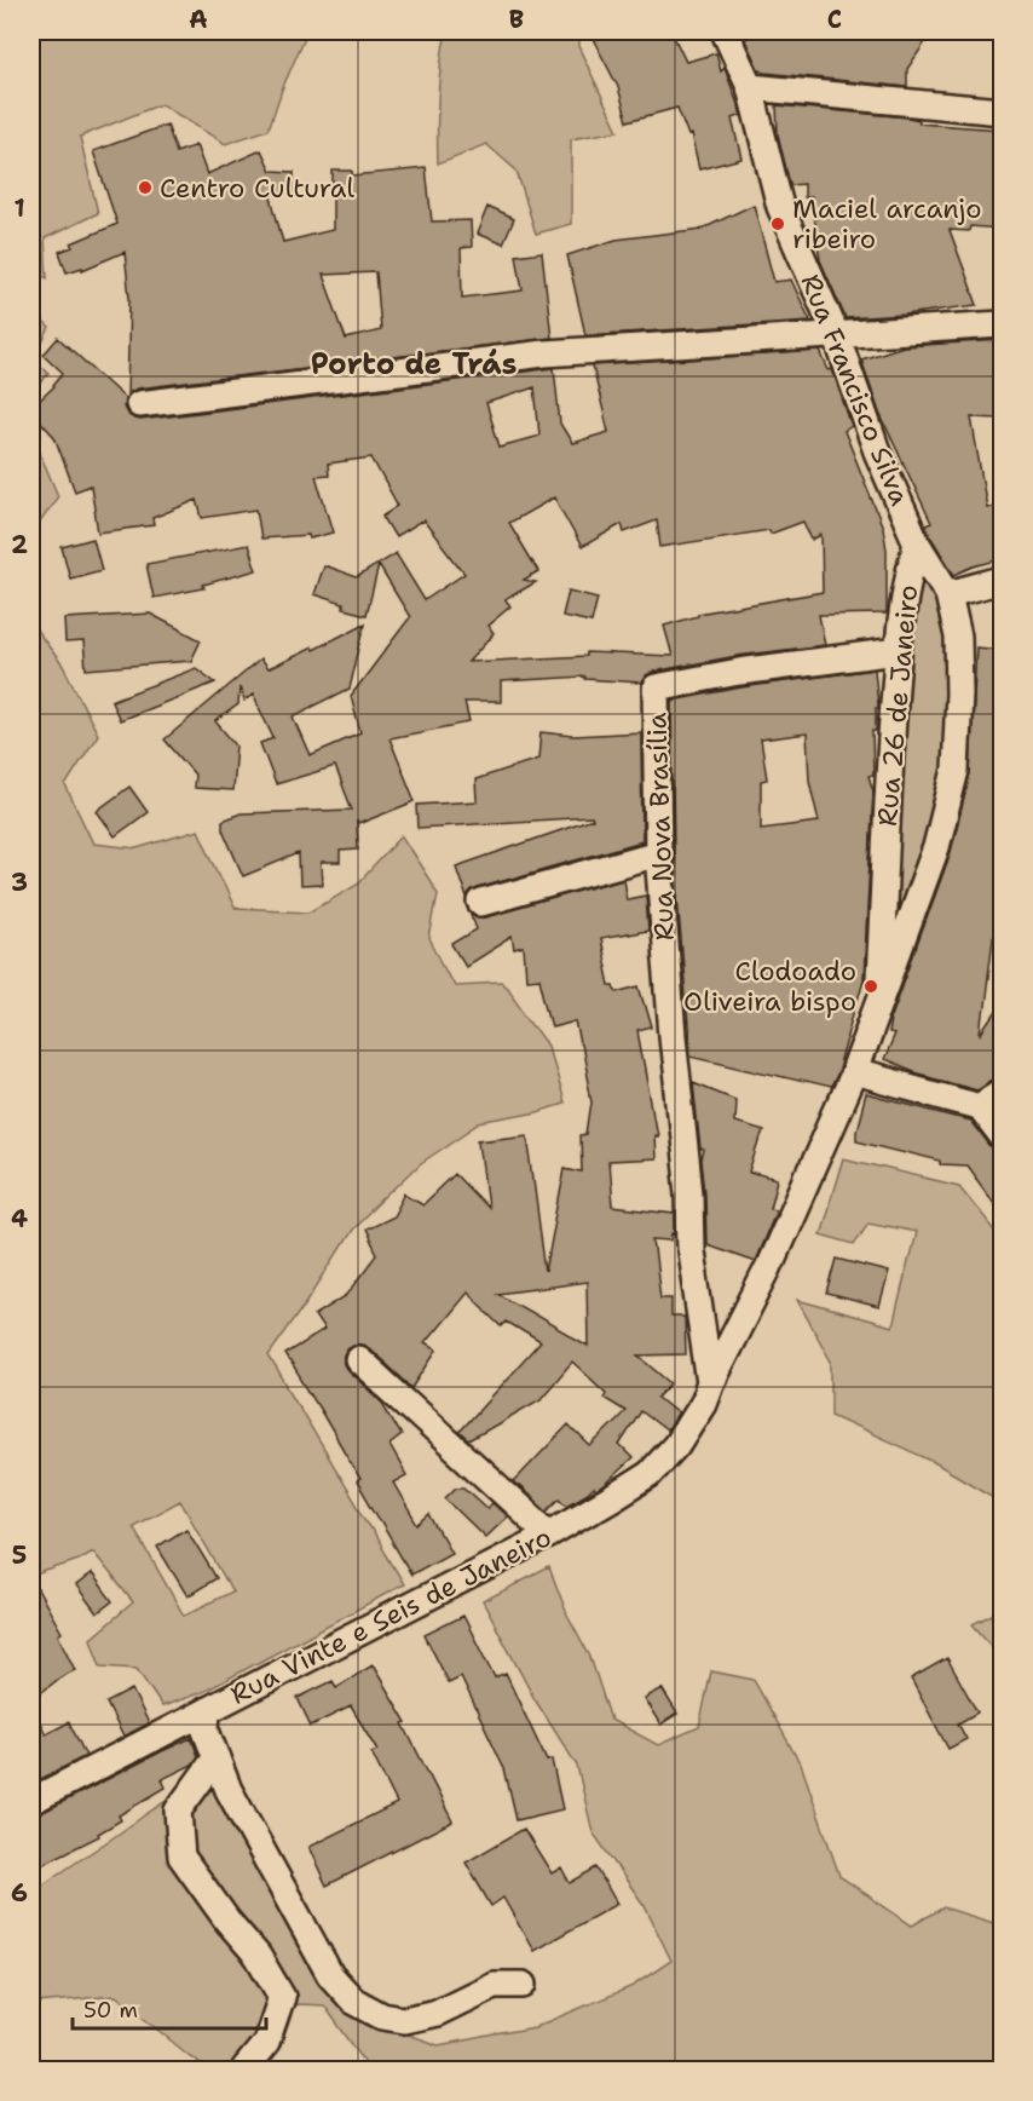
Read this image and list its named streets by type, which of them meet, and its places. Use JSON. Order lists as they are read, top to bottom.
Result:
{
  "streets": {
    "street": [
      "Rua Francisco Silva",
      "Rua 26 de Janeiro",
      "Rua Nova Brasília",
      "Rua Vinte e Seis de Janeiro"
    ]
  },
  "crossings": [
    ["Rua Francisco Silva", "Rua 26 de Janeiro"],
    ["Rua 26 de Janeiro", "Rua Nova Brasília"],
    ["Rua 26 de Janeiro", "Rua Vinte e Seis de Janeiro"],
    ["Rua Nova Brasília", "Rua Vinte e Seis de Janeiro"]
  ],
  "districts": ["Porto de Trás"],
  "places": ["Centro Cultural", "Maciel arcanjo ribeiro", "Clodoado Oliveira bispo"],
  "scale_bar": "50 m",
  "grid": {
    "columns": ["A", "B", "C"],
    "rows": [
      "1",
      "2",
      "3",
      "4",
      "5",
      "6"
    ]
  }
}
